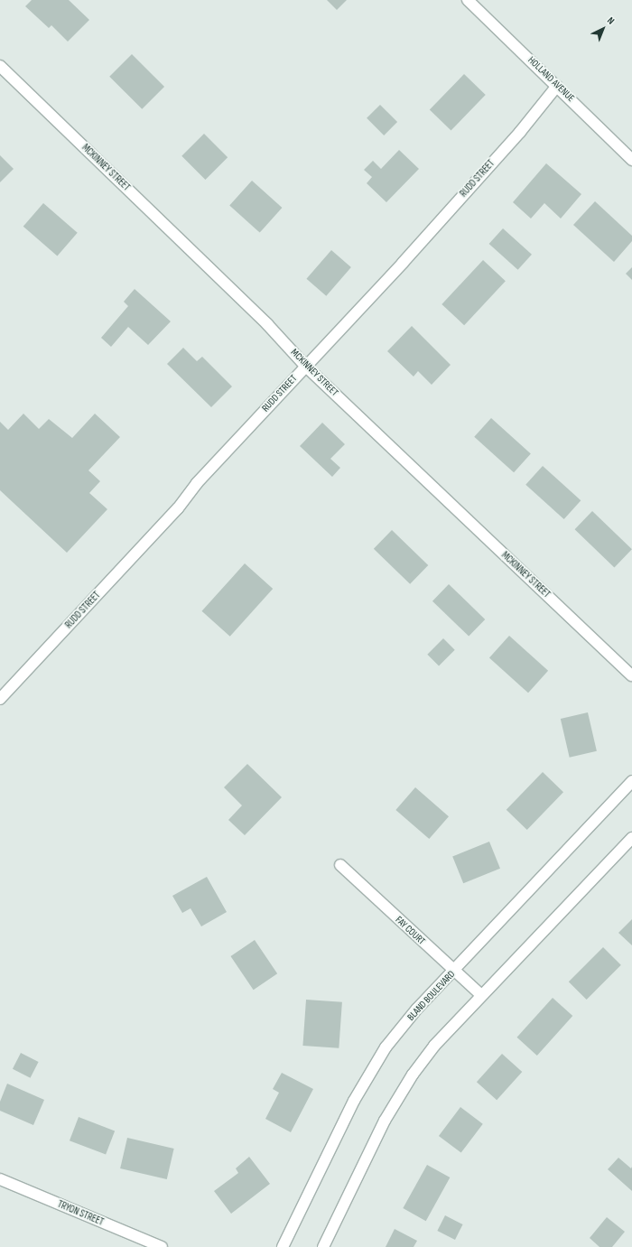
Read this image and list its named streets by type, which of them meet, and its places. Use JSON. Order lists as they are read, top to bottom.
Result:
{
  "streets": {
    "street": [
      "HOLLAND AVENUE",
      "MCKINNEY STREET",
      "RUDD STREET",
      "FAY COURT",
      "BLAND BOULEVARD",
      "TRYON STREET"
    ]
  },
  "crossings": [
    ["HOLLAND AVENUE", "RUDD STREET"],
    ["MCKINNEY STREET", "RUDD STREET"],
    ["FAY COURT", "BLAND BOULEVARD"]
  ],
  "north": "top right"
}
